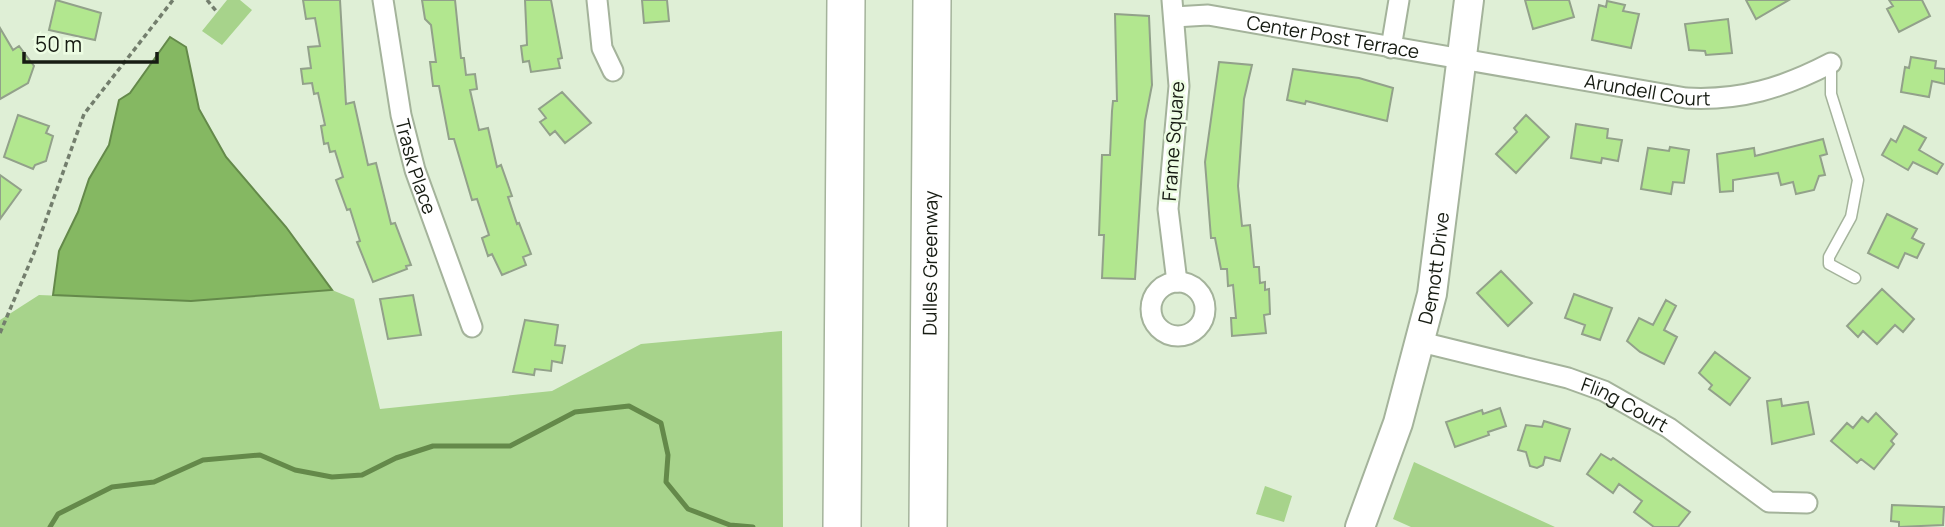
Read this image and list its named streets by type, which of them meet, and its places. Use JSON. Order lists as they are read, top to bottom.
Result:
{
  "streets": {
    "highway": ["Dulles Greenway"],
    "street": [
      "Center Post Terrace",
      "Arundell Court",
      "Frame Square",
      "Trask Place",
      "Demott Drive",
      "Fling Court"
    ]
  },
  "crossings": [
    ["Center Post Terrace", "Arundell Court"],
    ["Center Post Terrace", "Frame Square"],
    ["Center Post Terrace", "Demott Drive"],
    ["Arundell Court", "Demott Drive"],
    ["Demott Drive", "Fling Court"]
  ],
  "scale_bar": "50 m"
}
